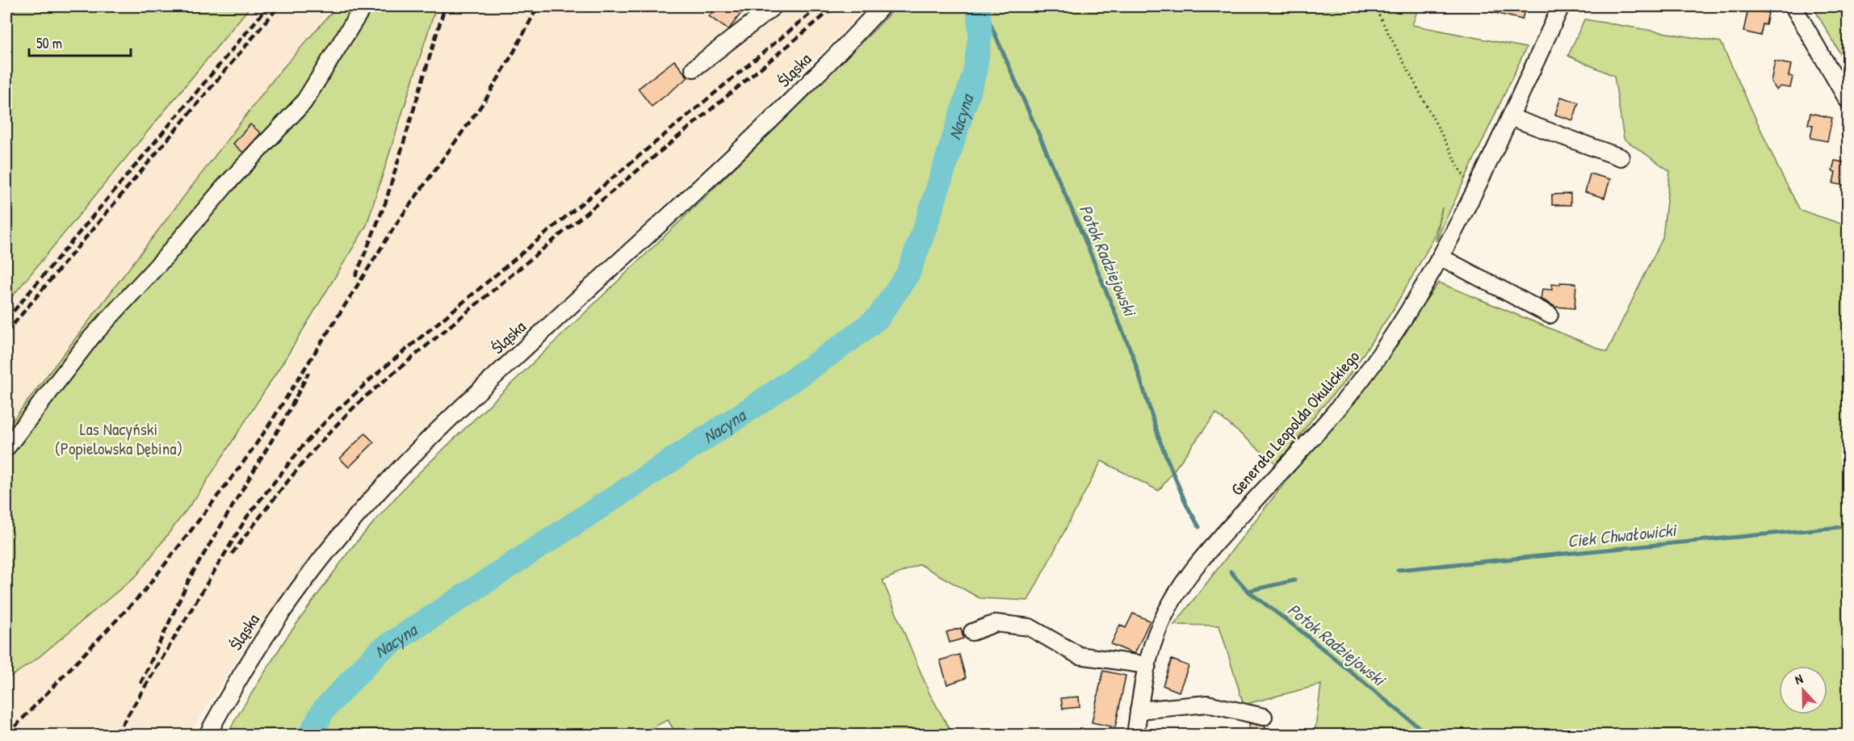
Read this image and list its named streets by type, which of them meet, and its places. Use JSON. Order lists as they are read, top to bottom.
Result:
{
  "streets": {
    "street": ["Śląska", "Generała Leopolda Okulickiego"]
  },
  "water": ["Nacyna", "Potok Radziejowski", "Ciek Chwałowicki"],
  "parks": ["Las Nacyński (Popielowska Dębina)"],
  "scale_bar": "50 m",
  "north": "top"
}
